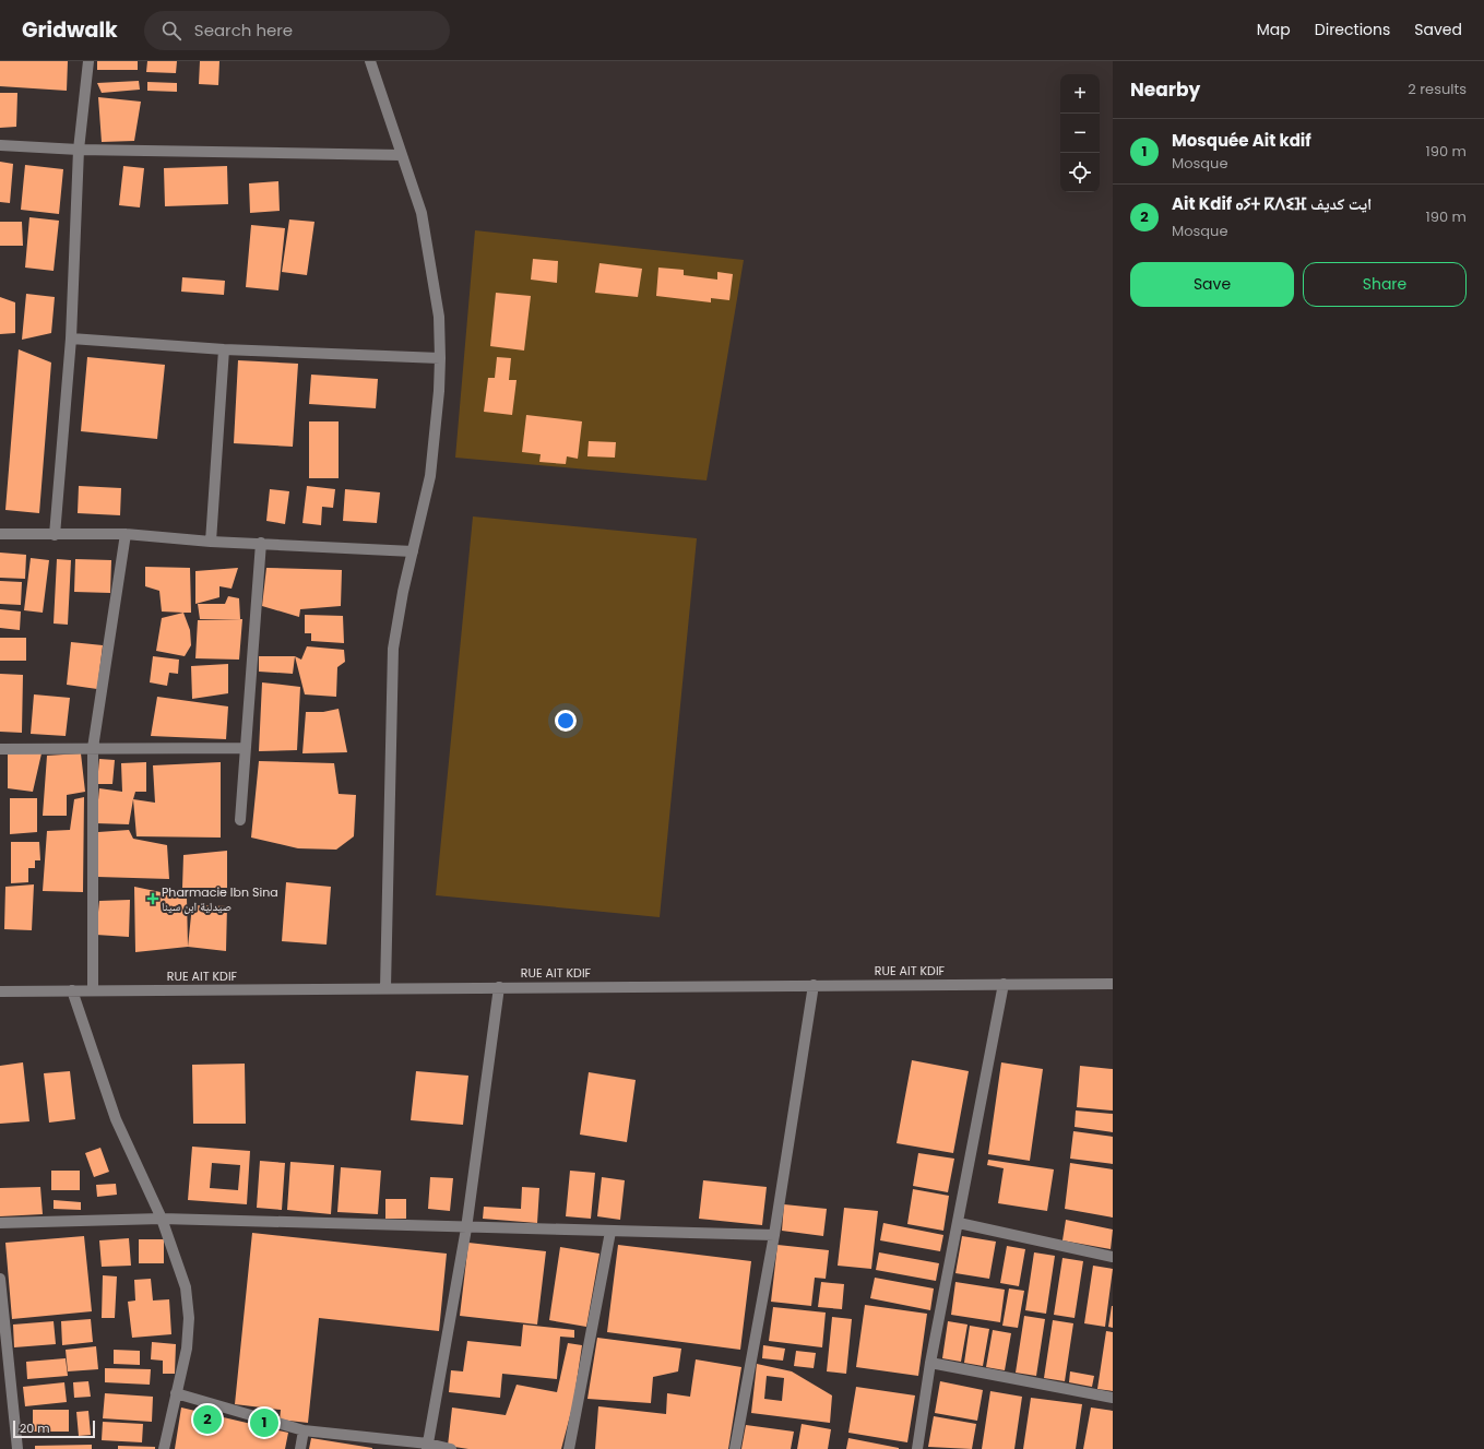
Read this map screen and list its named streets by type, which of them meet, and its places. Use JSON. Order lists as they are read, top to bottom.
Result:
{
  "streets": {
    "street": ["RUE AIT KDIF"]
  },
  "places": {
    "health": ["Pharmacie Ibn Sina صيدلية ابن سينا"]
  },
  "scale_bar": "20 m",
  "page": {
    "header": "Gridwalk",
    "search": "Search here",
    "nav": ["Map", "Directions", "Saved"],
    "heading": ["Nearby", "2 results"],
    "map_buttons": ["+", "−"],
    "list": [
      {
        "mark": "1",
        "name": "Mosquée Ait kdif",
        "note": "Mosque",
        "value": "190 m"
      },
      {
        "mark": "2",
        "name": "Ait Kdif ⴰⵢⵜ ⴽⴷⵉⴼ ايت كديف",
        "note": "Mosque",
        "value": "190 m"
      }
    ],
    "buttons": ["Save", "Share"],
    "pins": ["2", "1"],
    "scale": "20 m"
  }
}
